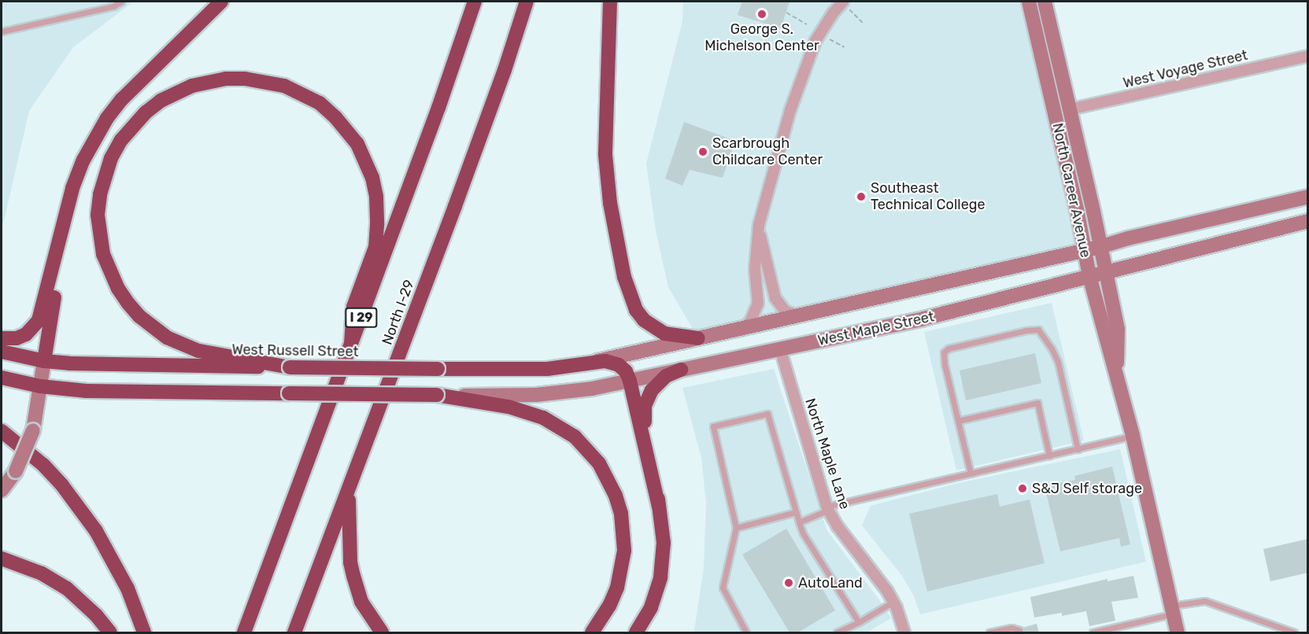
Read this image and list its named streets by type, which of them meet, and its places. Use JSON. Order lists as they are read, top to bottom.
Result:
{
  "streets": {
    "highway": ["North I-29", "I 29", "West Russell Street"],
    "main road": ["North Career Avenue", "West Maple Street"],
    "street": ["West Voyage Street", "North Maple Lane"]
  },
  "crossings": [
    ["West Voyage Street", "North Career Avenue"],
    ["North Career Avenue", "West Maple Street"],
    ["West Maple Street", "West Russell Street"],
    ["West Maple Street", "North Maple Lane"]
  ],
  "places": [
    "George S. Michelson Center",
    "Scarbrough Childcare Center",
    "Southeast Technical College",
    "S&J Self storage",
    "AutoLand"
  ]
}
